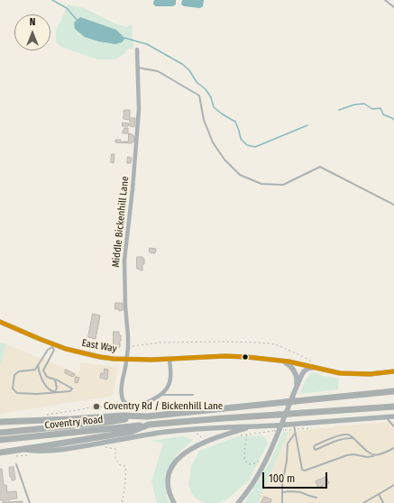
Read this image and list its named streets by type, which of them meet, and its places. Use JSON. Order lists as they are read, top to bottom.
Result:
{
  "streets": {
    "highway": ["Coventry Road"],
    "street": ["Middle Bickenhill Lane", "East Way"]
  },
  "places": ["Coventry Rd / Bickenhill Lane"],
  "scale_bar": "100 m",
  "north": "top"
}
